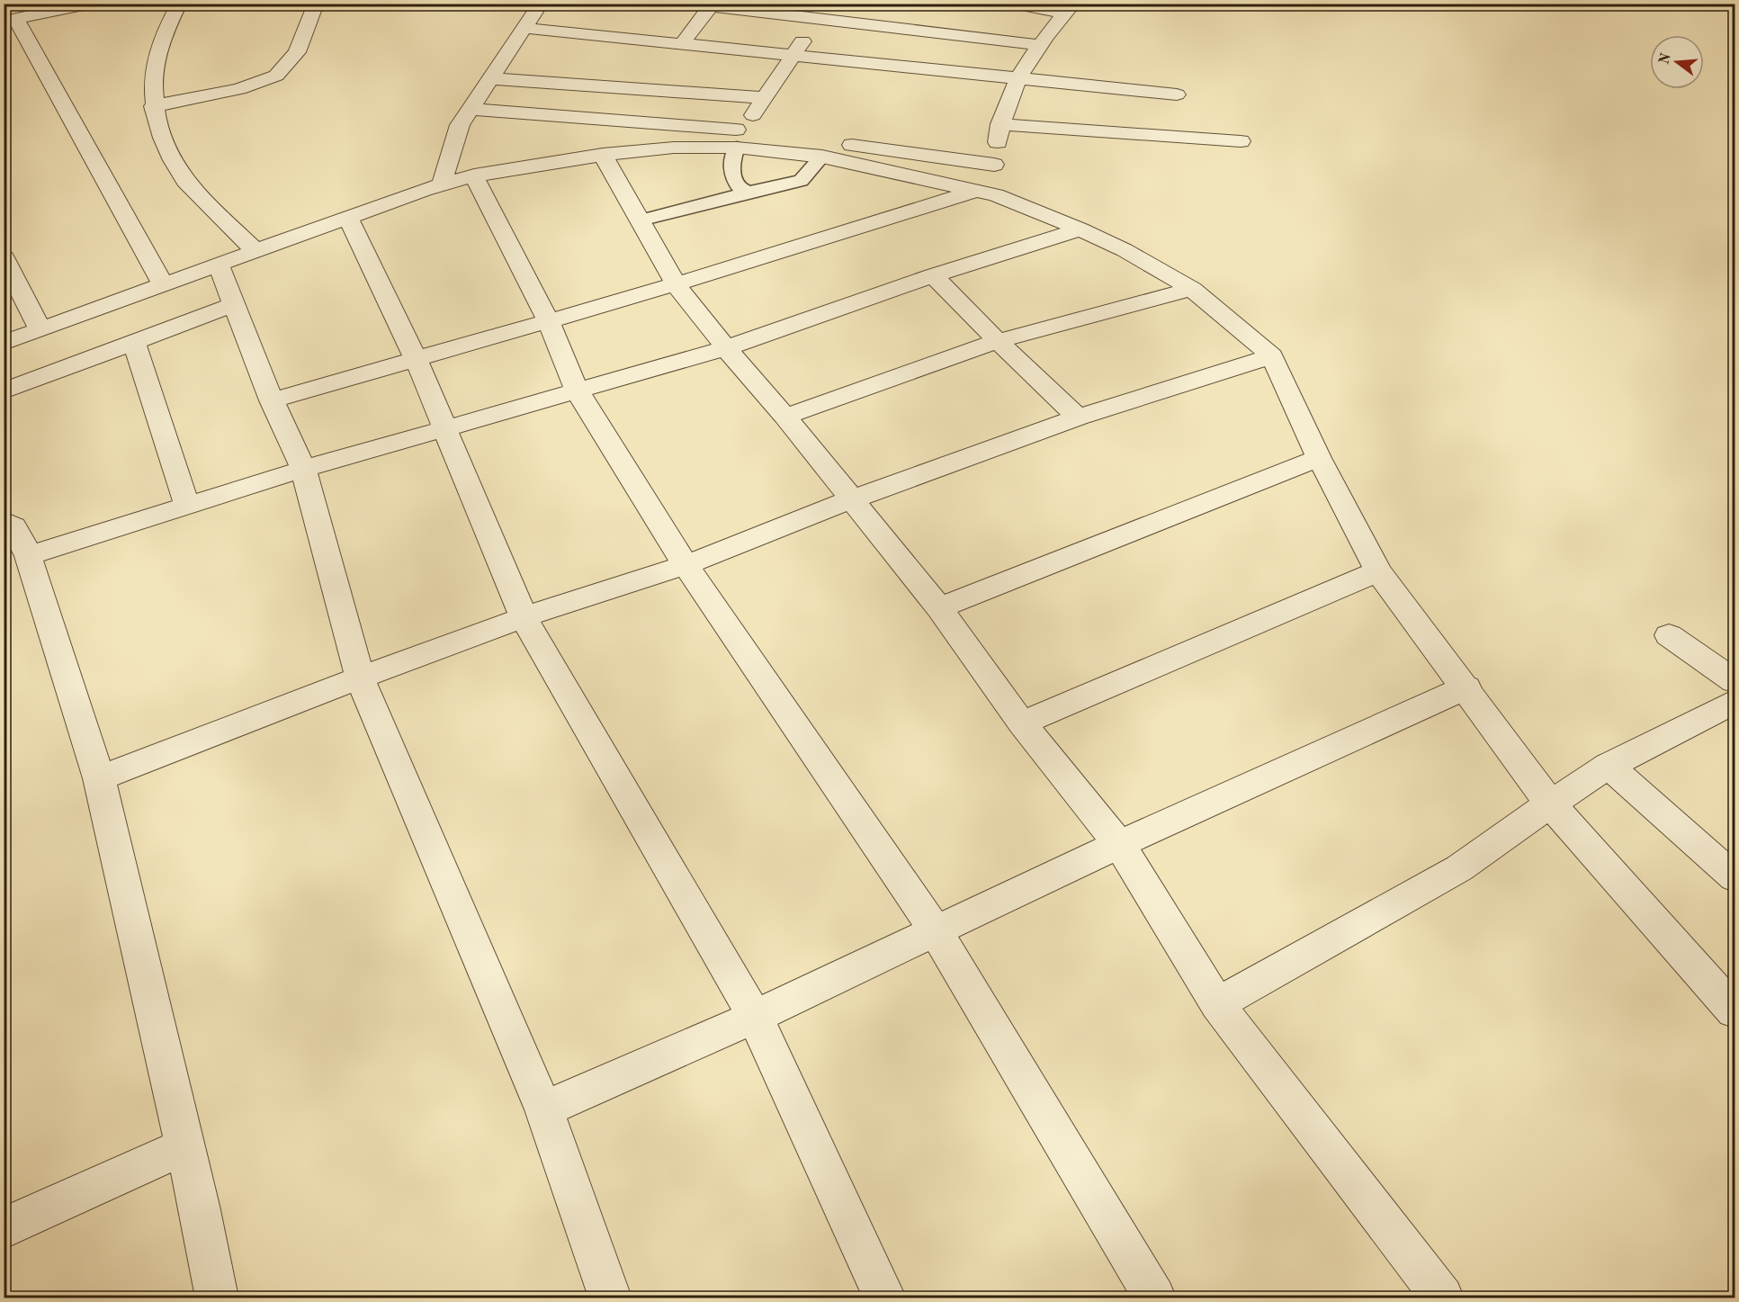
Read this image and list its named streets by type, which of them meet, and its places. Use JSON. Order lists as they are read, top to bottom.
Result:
{
  "north": "left"
}
